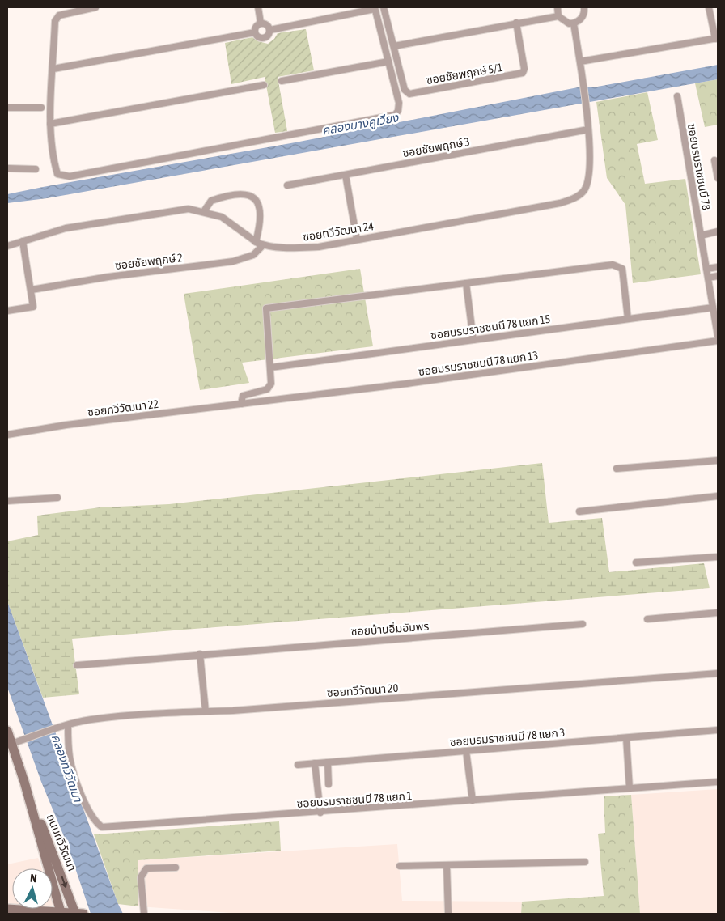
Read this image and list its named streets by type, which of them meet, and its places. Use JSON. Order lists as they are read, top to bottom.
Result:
{
  "streets": {
    "main road": ["ถนนทวีวัฒนา"],
    "street": [
      "ซอยชัยพฤกษ์ 5/1",
      "ซอยชัยพฤกษ์ 3",
      "ซอยบรมราชชนนี 78",
      "ซอยทวีวัฒนา 24",
      "ซอยชัยพฤกษ์ 2",
      "ซอยบรมราชชนนี 78 แยก 15",
      "ซอยบรมราชชนนี 78 แยก 13",
      "ซอยทวีวัฒนา 22",
      "ซอยบ้านอิ่มอัมพร",
      "ซอยทวีวัฒนา 20",
      "ซอยบรมราชชนนี 78 แยก 3",
      "ซอยบรมราชชนนี 78 แยก 1"
    ]
  },
  "crossings": [
    ["ซอยชัยพฤกษ์ 3", "ซอยทวีวัฒนา 24"],
    ["ซอยบรมราชชนนี 78", "ซอยบรมราชชนนี 78 แยก 15"],
    ["ซอยทวีวัฒนา 24", "ซอยชัยพฤกษ์ 2"],
    ["ซอยบรมราชชนนี 78 แยก 13", "ซอยทวีวัฒนา 22"],
    ["ซอยทวีวัฒนา 20", "ซอยบรมราชชนนี 78 แยก 1"],
    ["ซอยทวีวัฒนา 20", "ถนนทวีวัฒนา"]
  ],
  "water": ["คลองบางคูเวียง", "คลองทวีวัฒนา"],
  "north": "top"
}
